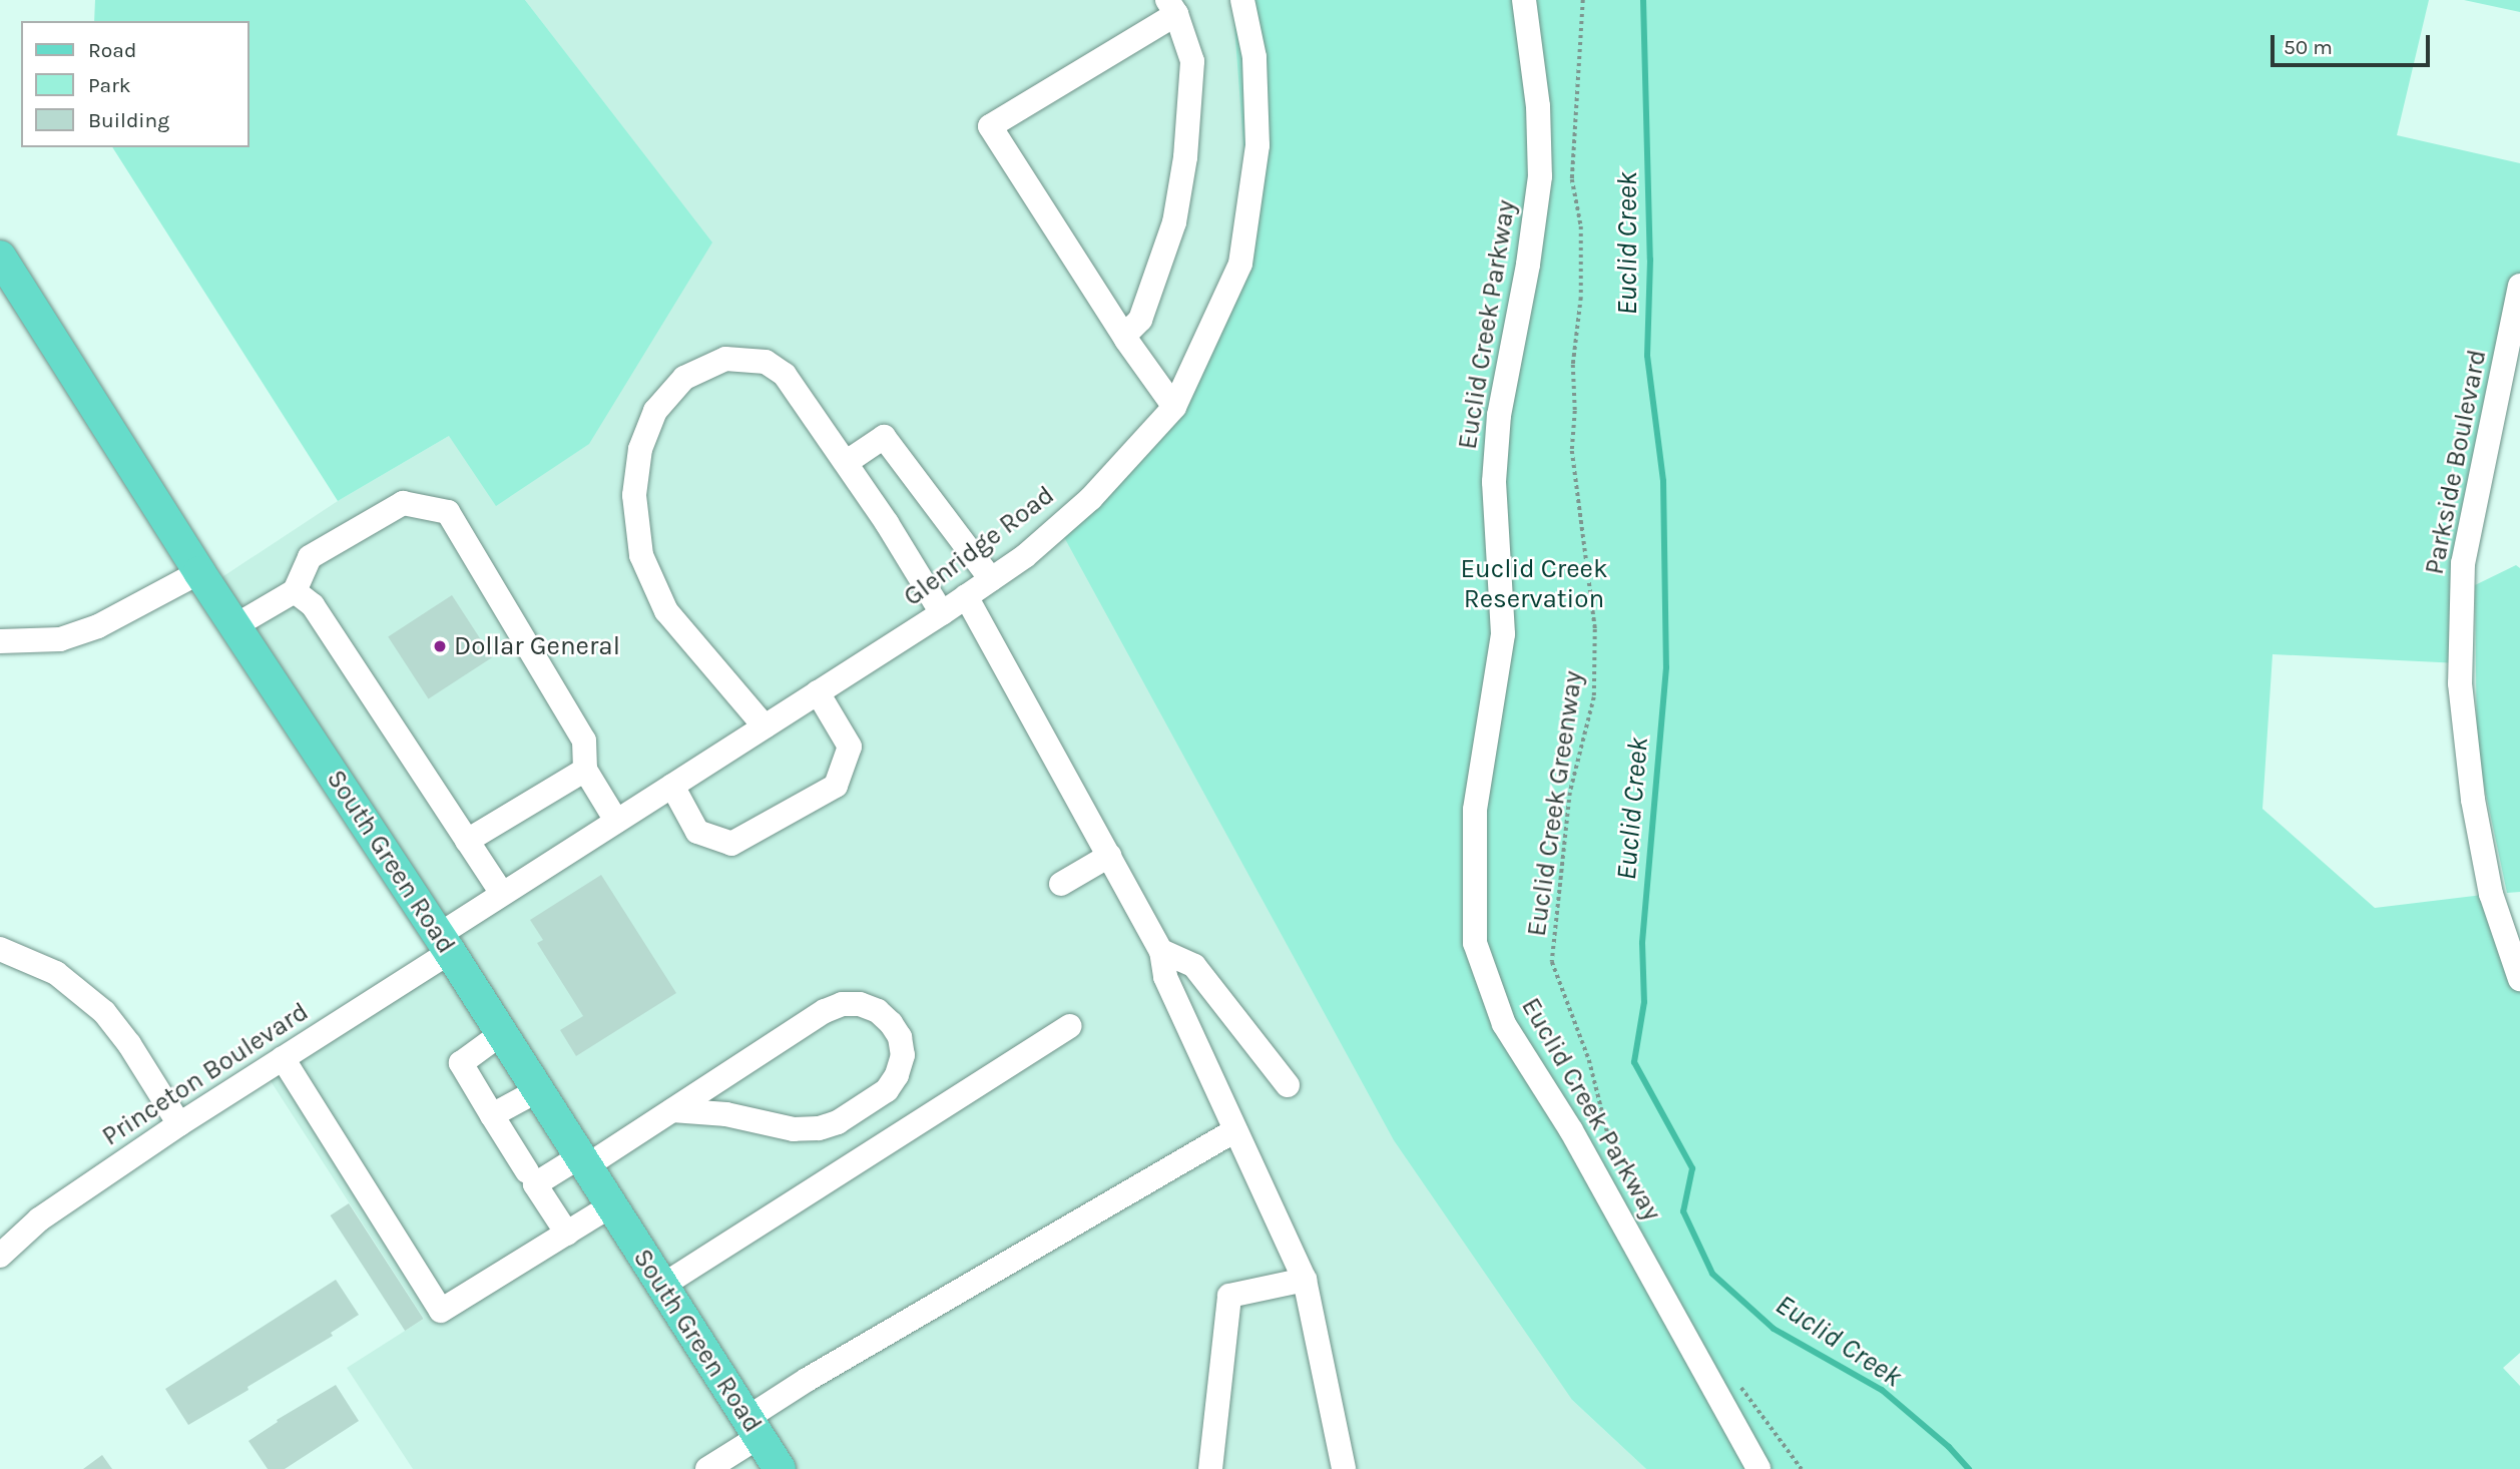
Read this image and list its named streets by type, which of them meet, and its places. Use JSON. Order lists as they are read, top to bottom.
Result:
{
  "streets": {
    "main road": ["South Green Road"],
    "street": [
      "Euclid Creek Parkway",
      "Parkside Boulevard",
      "Glenridge Road",
      "Princeton Boulevard"
    ],
    "path": ["Euclid Creek Greenway"]
  },
  "crossings": [
    ["Glenridge Road", "South Green Road"],
    ["Glenridge Road", "Princeton Boulevard"],
    ["South Green Road", "Princeton Boulevard"]
  ],
  "water": ["Euclid Creek"],
  "parks": ["Euclid Creek Reservation"],
  "places": ["Dollar General"],
  "legend": ["Road", "Park", "Building"],
  "scale_bar": "50 m"
}
